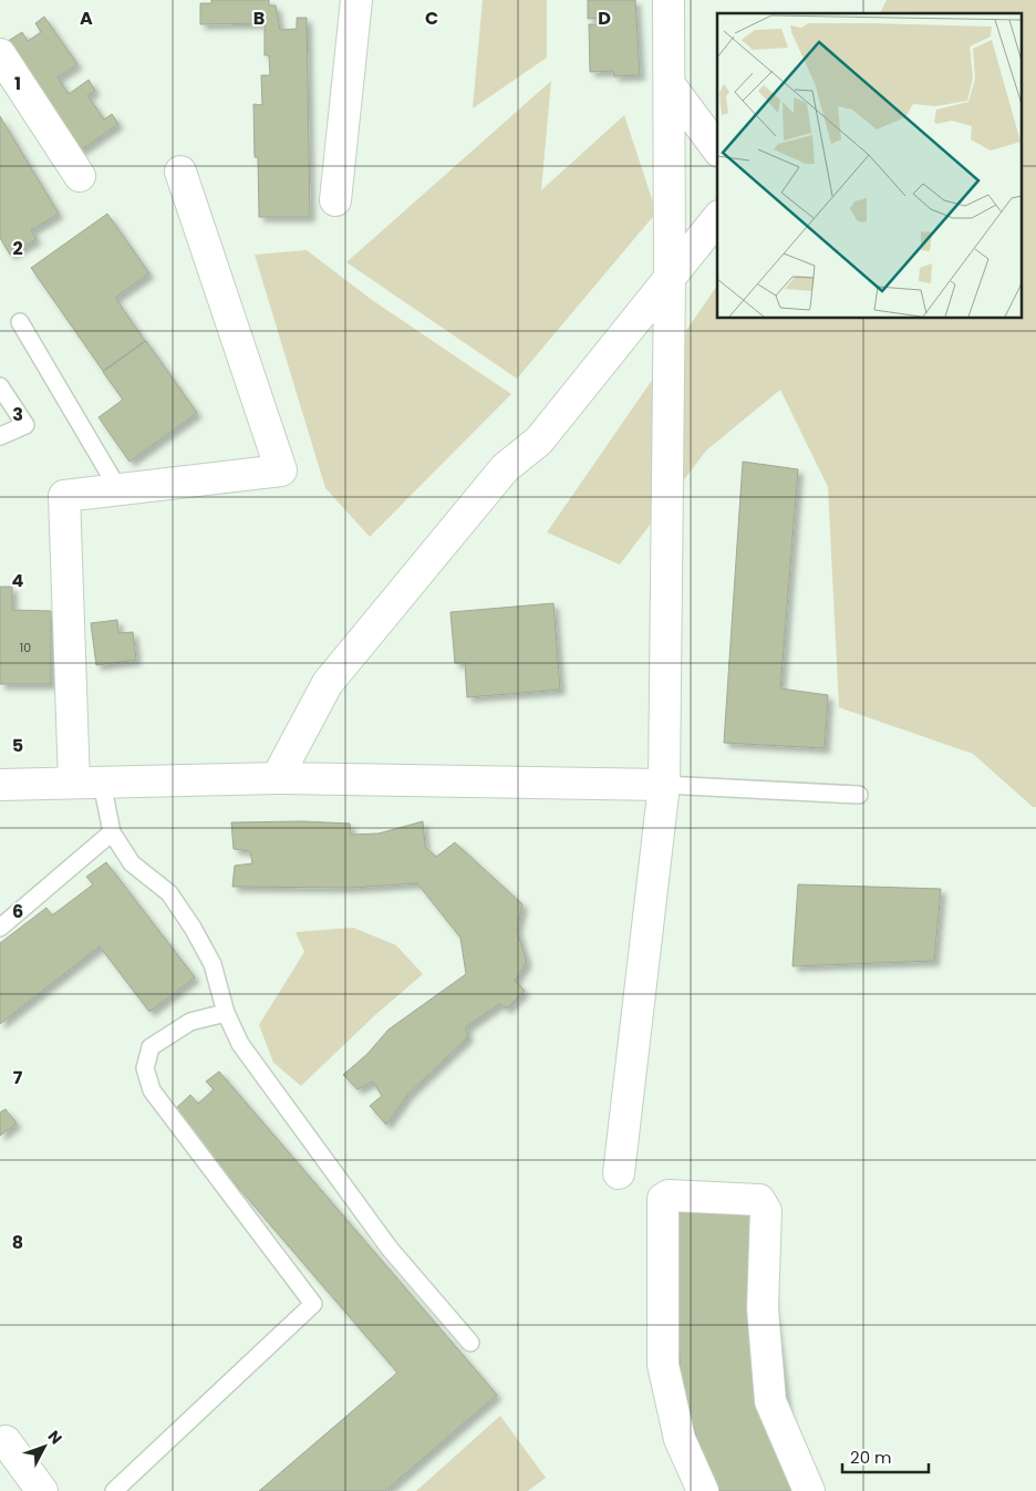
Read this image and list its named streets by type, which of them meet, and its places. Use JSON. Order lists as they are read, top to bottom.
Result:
{
  "house_numbers": ["10"],
  "scale_bar": "20 m",
  "north": "top right",
  "grid": {
    "columns": [
      "A",
      "B",
      "C",
      "D"
    ],
    "rows": [
      "1",
      "2",
      "3",
      "4",
      "5",
      "6",
      "7",
      "8"
    ]
  }
}
